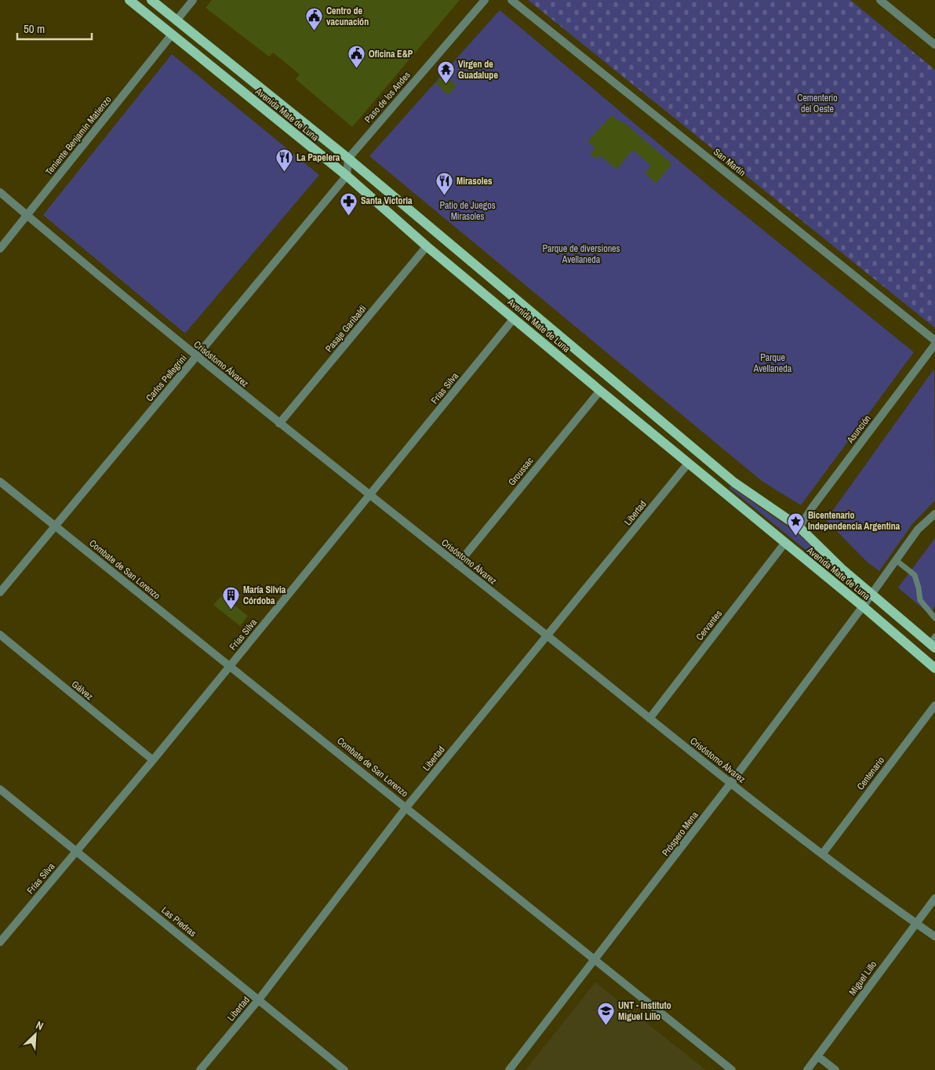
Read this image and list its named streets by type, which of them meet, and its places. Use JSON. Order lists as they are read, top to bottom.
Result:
{
  "streets": {
    "main road": ["Avenida Mate de Luna"],
    "street": [
      "Paso de los Andes",
      "Teniente Benjamín Matienzo",
      "San Martín",
      "Pasaje Garibaldi",
      "Crisóstomo Álvarez",
      "Carlos Pellegrini",
      "Frías Silva",
      "Asunción",
      "Groussac",
      "Libertad",
      "Combate de San Lorenzo",
      "Cervantes",
      "Gálvez",
      "Centenario",
      "Próspero Mena",
      "Las Piedras",
      "Miguel Lillo"
    ]
  },
  "crossings": [
    ["Paso de los Andes", "Avenida Mate de Luna"],
    ["Avenida Mate de Luna", "Teniente Benjamín Matienzo"],
    ["Avenida Mate de Luna", "Pasaje Garibaldi"],
    ["Avenida Mate de Luna", "Carlos Pellegrini"],
    ["Avenida Mate de Luna", "Frías Silva"],
    ["Avenida Mate de Luna", "Asunción"],
    ["Avenida Mate de Luna", "Groussac"],
    ["Avenida Mate de Luna", "Libertad"],
    ["Avenida Mate de Luna", "Cervantes"],
    ["Avenida Mate de Luna", "Próspero Mena"],
    ["Teniente Benjamín Matienzo", "Crisóstomo Álvarez"],
    ["Pasaje Garibaldi", "Crisóstomo Álvarez"],
    ["Crisóstomo Álvarez", "Carlos Pellegrini"],
    ["Crisóstomo Álvarez", "Frías Silva"],
    ["Crisóstomo Álvarez", "Groussac"],
    ["Crisóstomo Álvarez", "Libertad"],
    ["Crisóstomo Álvarez", "Cervantes"],
    ["Crisóstomo Álvarez", "Centenario"],
    ["Crisóstomo Álvarez", "Próspero Mena"],
    ["Crisóstomo Álvarez", "Miguel Lillo"],
    ["Carlos Pellegrini", "Combate de San Lorenzo"],
    ["Frías Silva", "Combate de San Lorenzo"],
    ["Frías Silva", "Gálvez"],
    ["Frías Silva", "Las Piedras"],
    ["Libertad", "Combate de San Lorenzo"],
    ["Libertad", "Las Piedras"],
    ["Combate de San Lorenzo", "Próspero Mena"]
  ],
  "parks": [
    "Cementerio del Oeste",
    "Patio de Juegos Mirasoles",
    "Parque de diversiones Avellaneda",
    "Parque Avellaneda"
  ],
  "places": {
    "public building": ["Centro de vacunación", "Oficina E&P"],
    "temple": ["Virgen de Guadalupe"],
    "restaurant": ["La Papelera", "Mirasoles"],
    "pharmacy": ["Santa Victoria"],
    "place": ["Bicentenario Independencia Argentina"],
    "building": ["María Silvia Córdoba"],
    "school or university": ["UNT - Instituto Miguel Lillo"]
  },
  "scale_bar": "50 m",
  "north": "top right"
}
